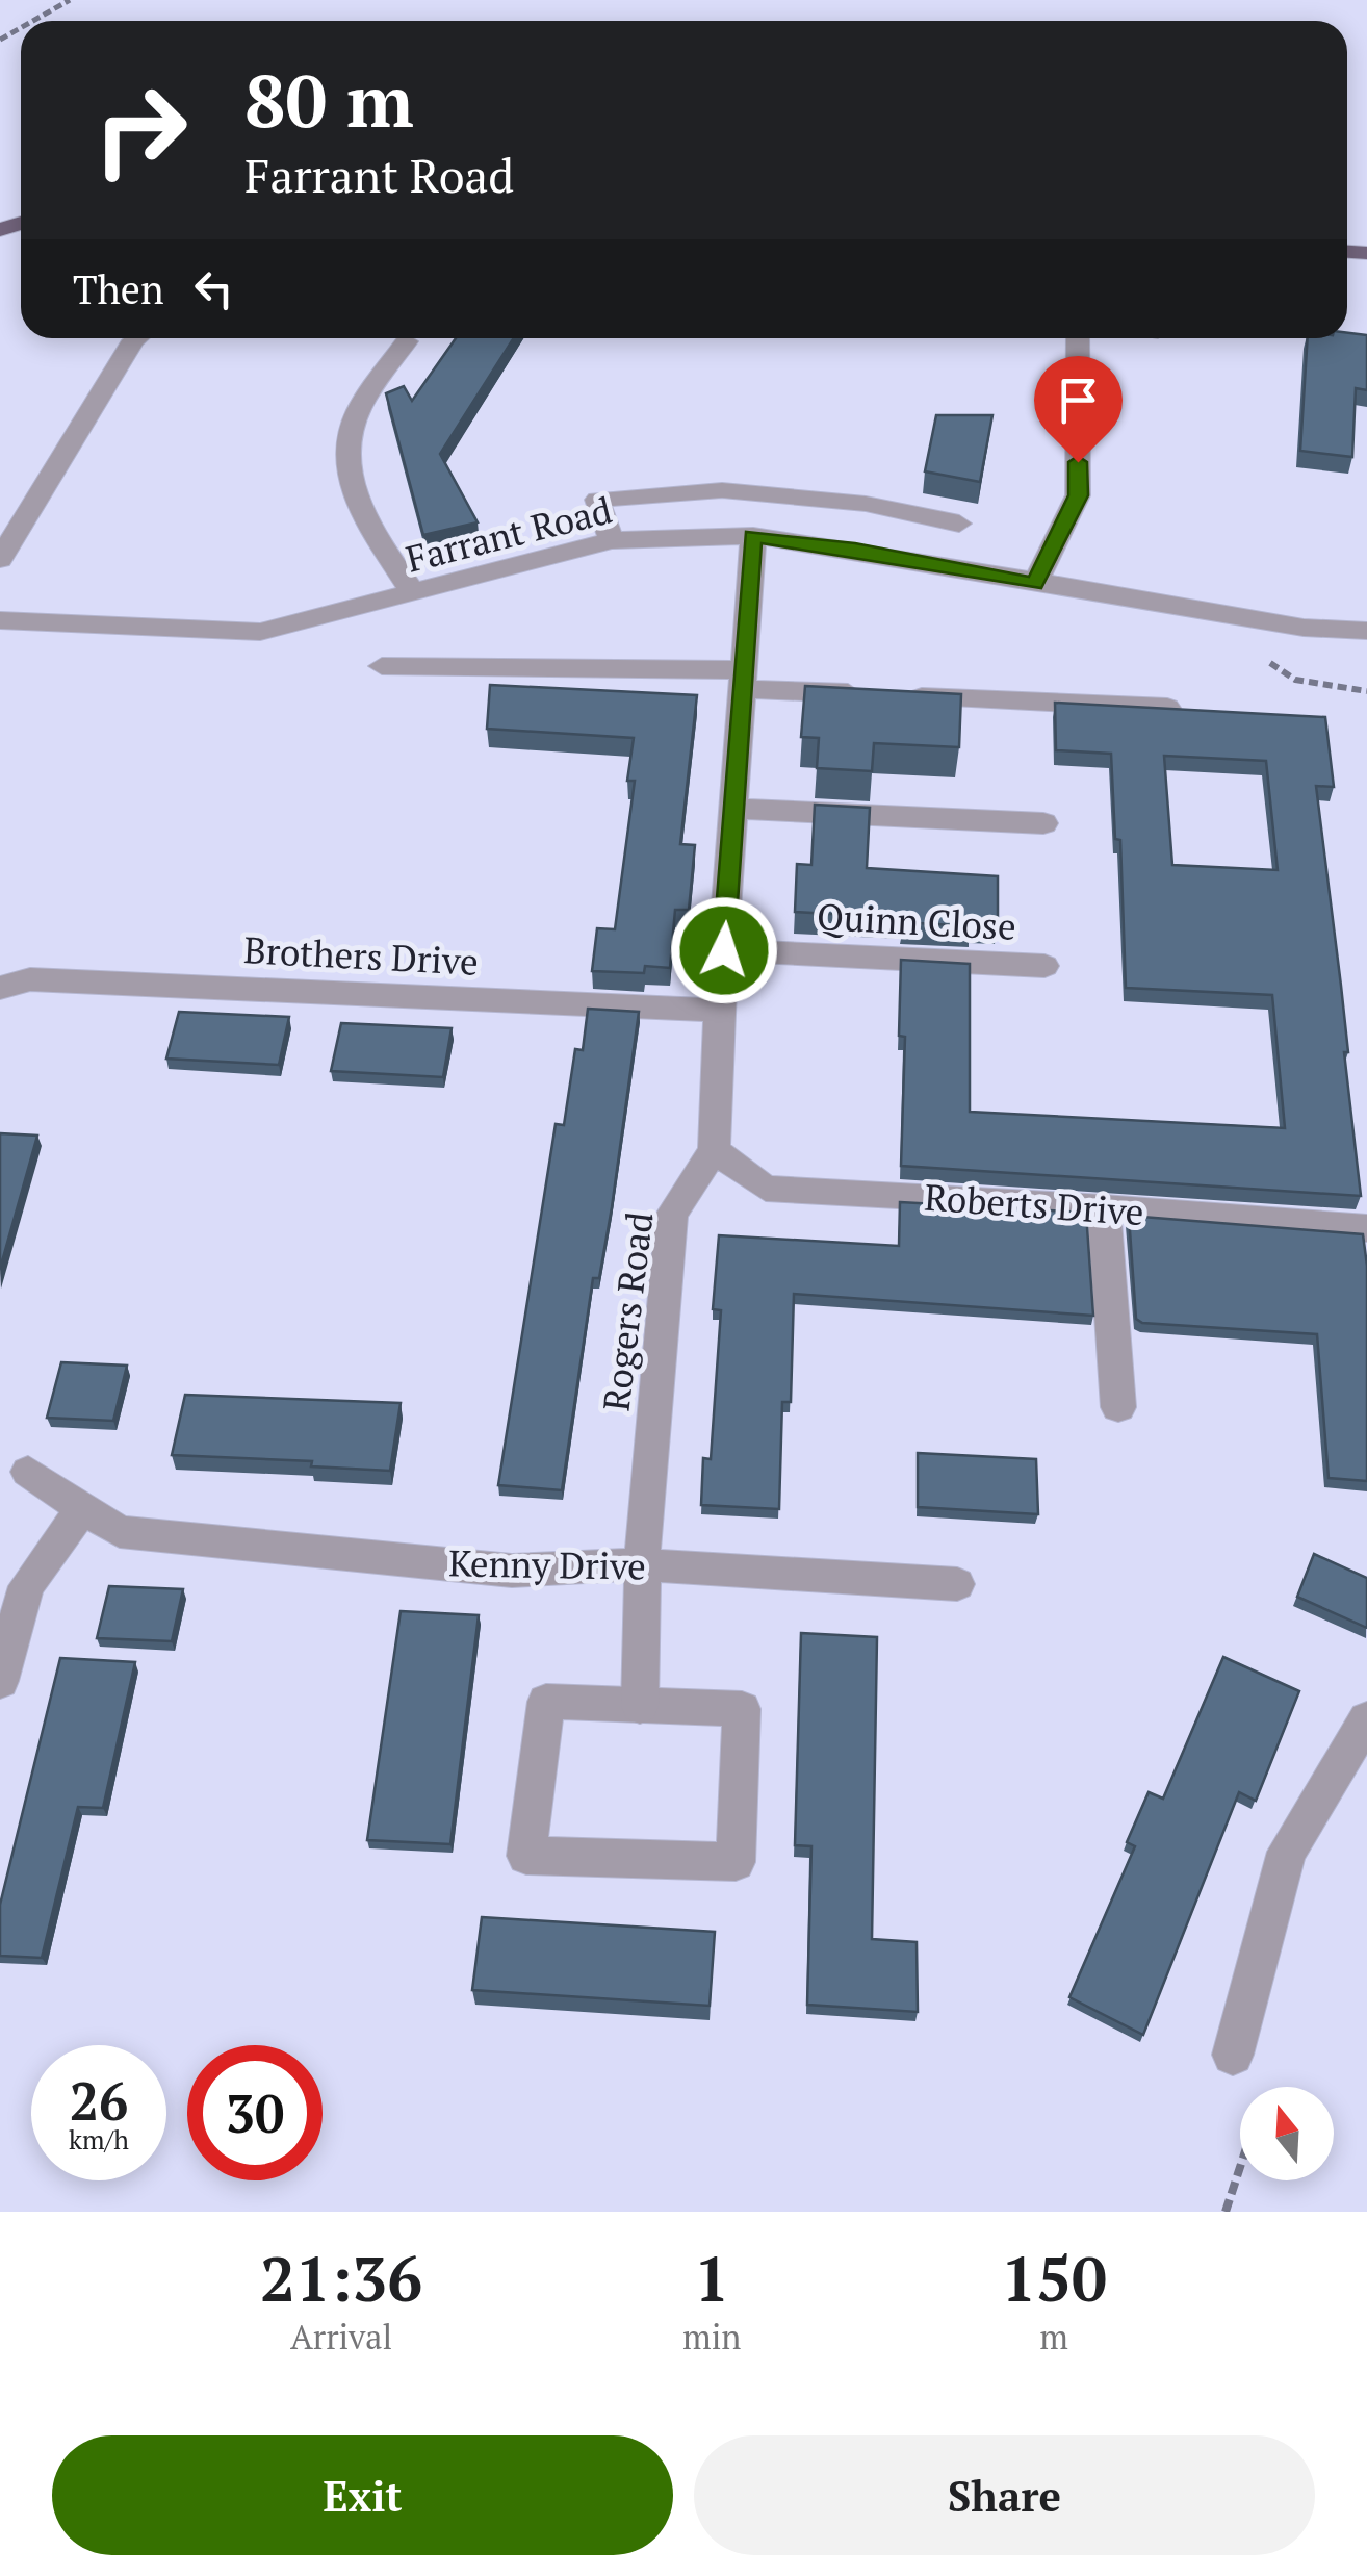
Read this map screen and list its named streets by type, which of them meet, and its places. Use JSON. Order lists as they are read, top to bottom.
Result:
{
  "streets": {
    "street": [
      "Farrant Road",
      "Quinn Close",
      "Brothers Drive",
      "Roberts Drive",
      "Rogers Road",
      "Kenny Drive"
    ]
  },
  "crossings": [
    ["Roberts Drive", "Rogers Road"],
    ["Rogers Road", "Kenny Drive"]
  ],
  "north": "top",
  "page": {
    "turn": ["80 m", "Farrant Road"],
    "then": "Then",
    "speed": "26 km/h",
    "limit": "30",
    "eta": [
      "21:36",
      "Arrival",
      "1",
      "min",
      "150",
      "m"
    ],
    "buttons": ["Exit", "Share"]
  }
}
